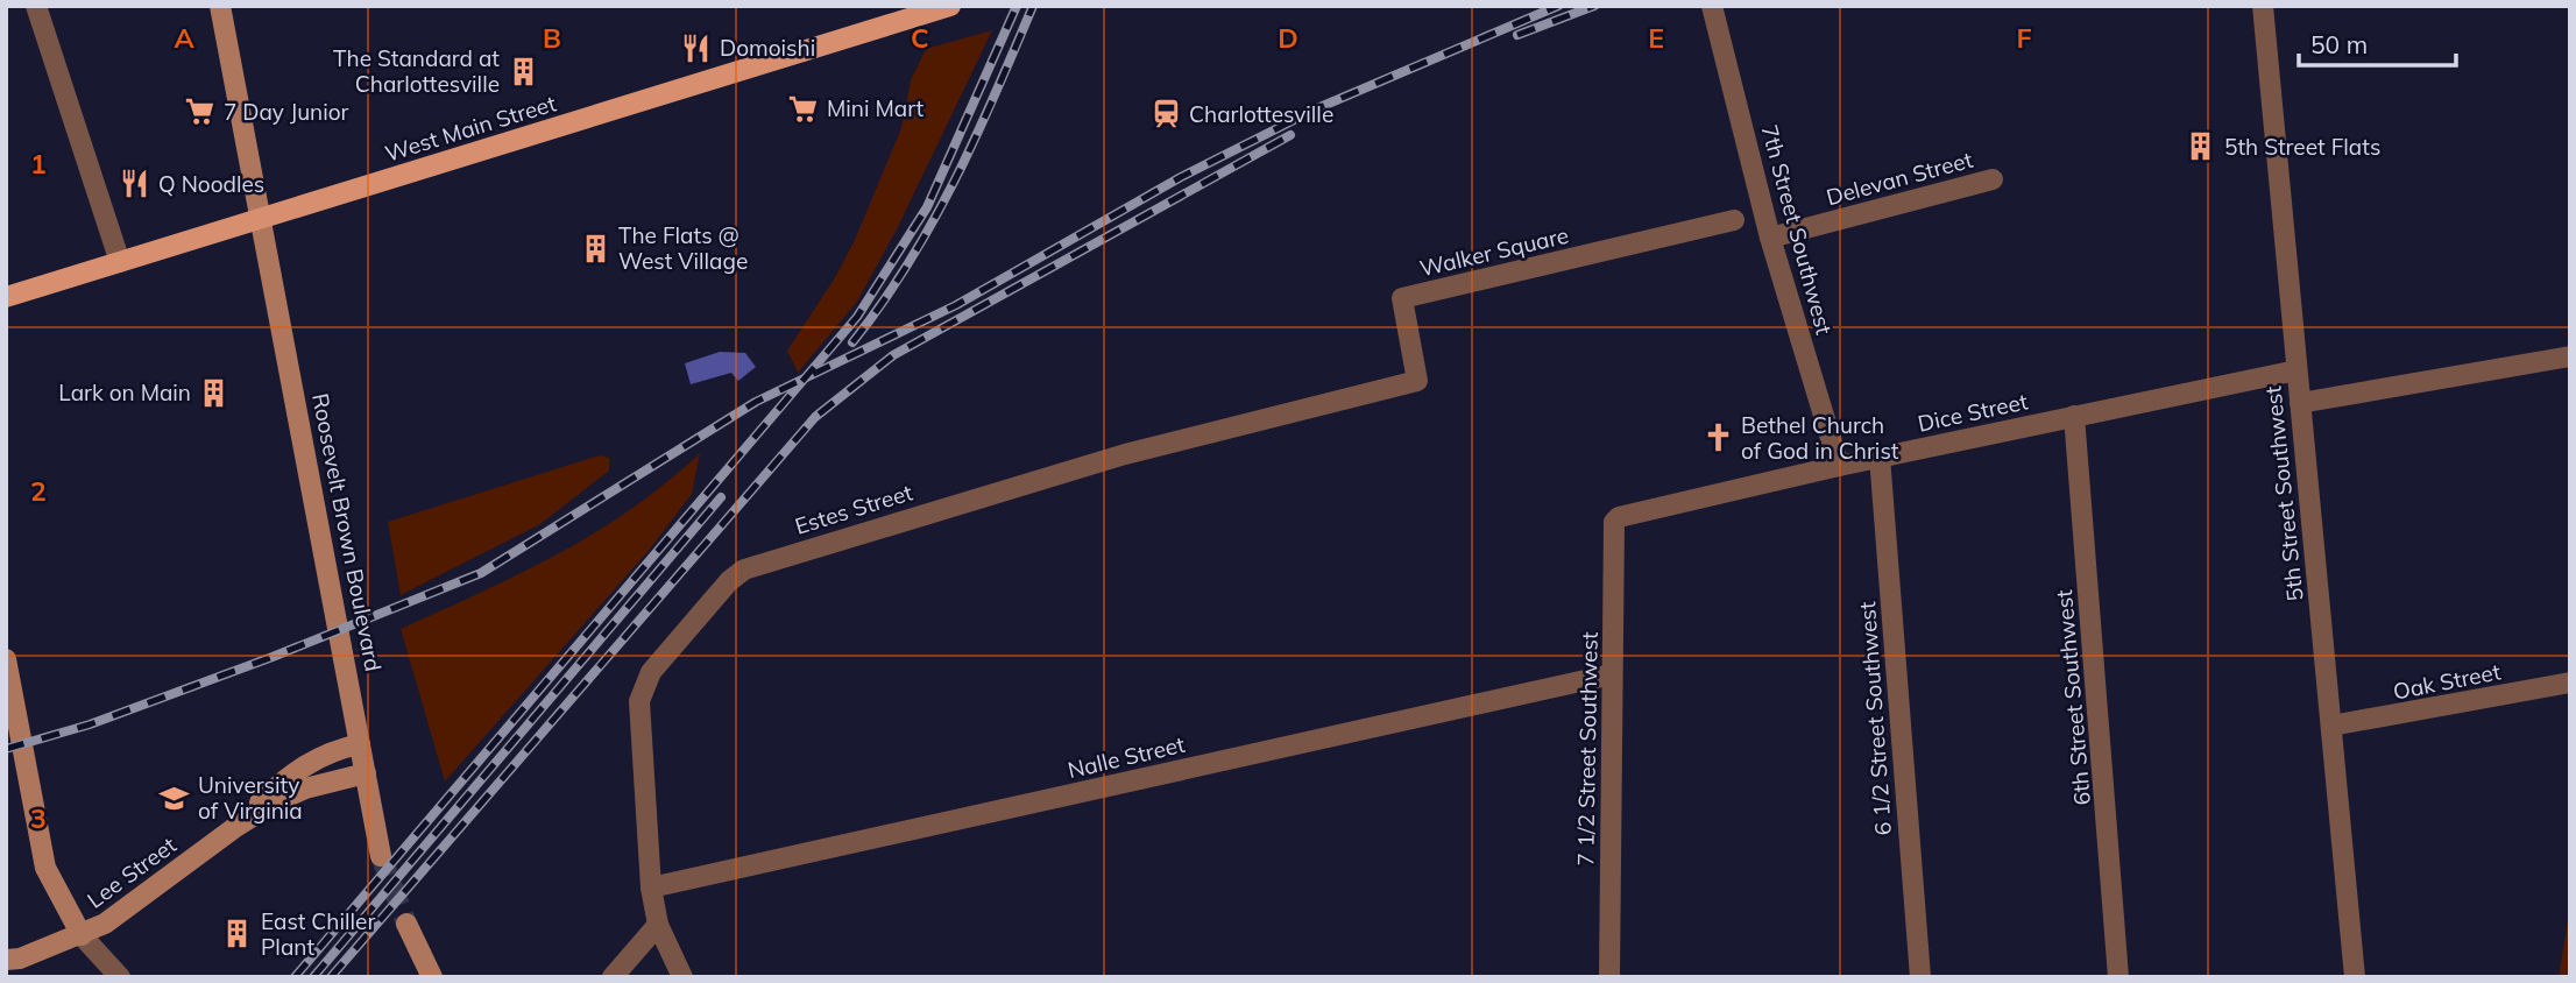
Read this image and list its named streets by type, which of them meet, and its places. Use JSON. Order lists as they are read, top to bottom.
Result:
{
  "streets": {
    "main road": ["West Main Street", "Roosevelt Brown Boulevard", "Lee Street"],
    "street": [
      "Delevan Street",
      "7th Street Southwest",
      "Walker Square",
      "Dice Street",
      "5th Street Southwest",
      "Estes Street",
      "Oak Street",
      "6th Street Southwest",
      "6 1/2 Street Southwest",
      "7 1/2 Street Southwest",
      "Nalle Street"
    ]
  },
  "crossings": [
    ["West Main Street", "Roosevelt Brown Boulevard"],
    ["Delevan Street", "7th Street Southwest"],
    ["7th Street Southwest", "Dice Street"],
    ["Walker Square", "Estes Street"],
    ["Dice Street", "5th Street Southwest"],
    ["Dice Street", "6th Street Southwest"],
    ["Dice Street", "6 1/2 Street Southwest"],
    ["Dice Street", "7 1/2 Street Southwest"],
    ["5th Street Southwest", "Oak Street"],
    ["Estes Street", "Nalle Street"],
    ["Roosevelt Brown Boulevard", "Lee Street"],
    ["7 1/2 Street Southwest", "Nalle Street"]
  ],
  "places": {
    "restaurant": ["Domoishi", "Q Noodles"],
    "building": [
      "The Standard at Charlottesville",
      "5th Street Flats",
      "The Flats @ West Village",
      "Lark on Main",
      "East Chiller Plant"
    ],
    "supermarket": ["Mini Mart", "7 Day Junior"],
    "station": ["Charlottesville"],
    "church": ["Bethel Church of God in Christ"],
    "school or university": ["University of Virginia"]
  },
  "scale_bar": "50 m",
  "grid": {
    "columns": [
      "A",
      "B",
      "C",
      "D",
      "E",
      "F"
    ],
    "rows": ["1", "2", "3"]
  }
}
